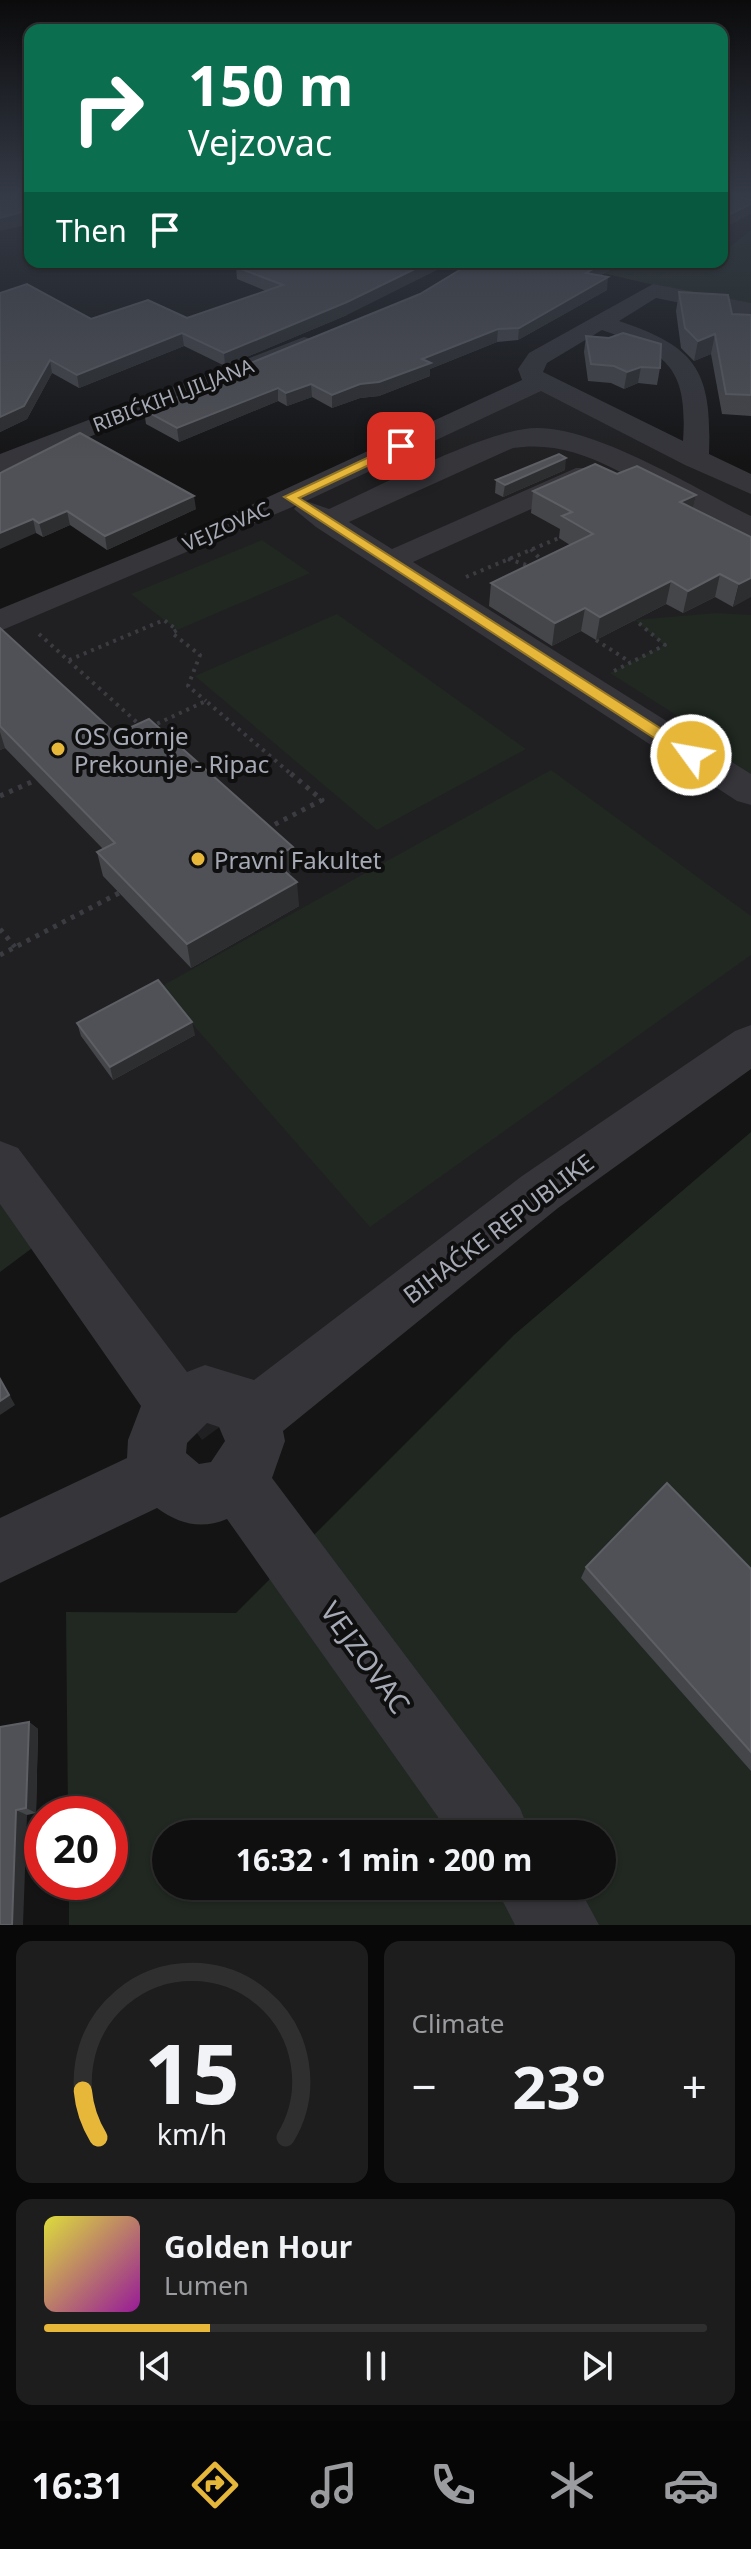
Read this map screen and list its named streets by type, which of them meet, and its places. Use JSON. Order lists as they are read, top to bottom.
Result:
{
  "streets": {
    "street": ["RIBIĆKIH LJILJANA", "VEJZOVAC", "BIHAĆKE REPUBLIKE"]
  },
  "crossings": [
    ["VEJZOVAC", "BIHAĆKE REPUBLIKE"]
  ],
  "places": ["OS Gornje Prekounje - Ripac", "Pravni Fakultet"],
  "page": {
    "turn": ["150 m", "Vejzovac"],
    "then": "Then",
    "limit": "20",
    "trip": "16:32 · 1 min · 200 m",
    "tile": "Climate",
    "heat": ["−", "23°", "+"],
    "song": ["Golden Hour", "Lumen"],
    "tabs": "16:31",
    "gauge": ["15", "km/h"]
  }
}
